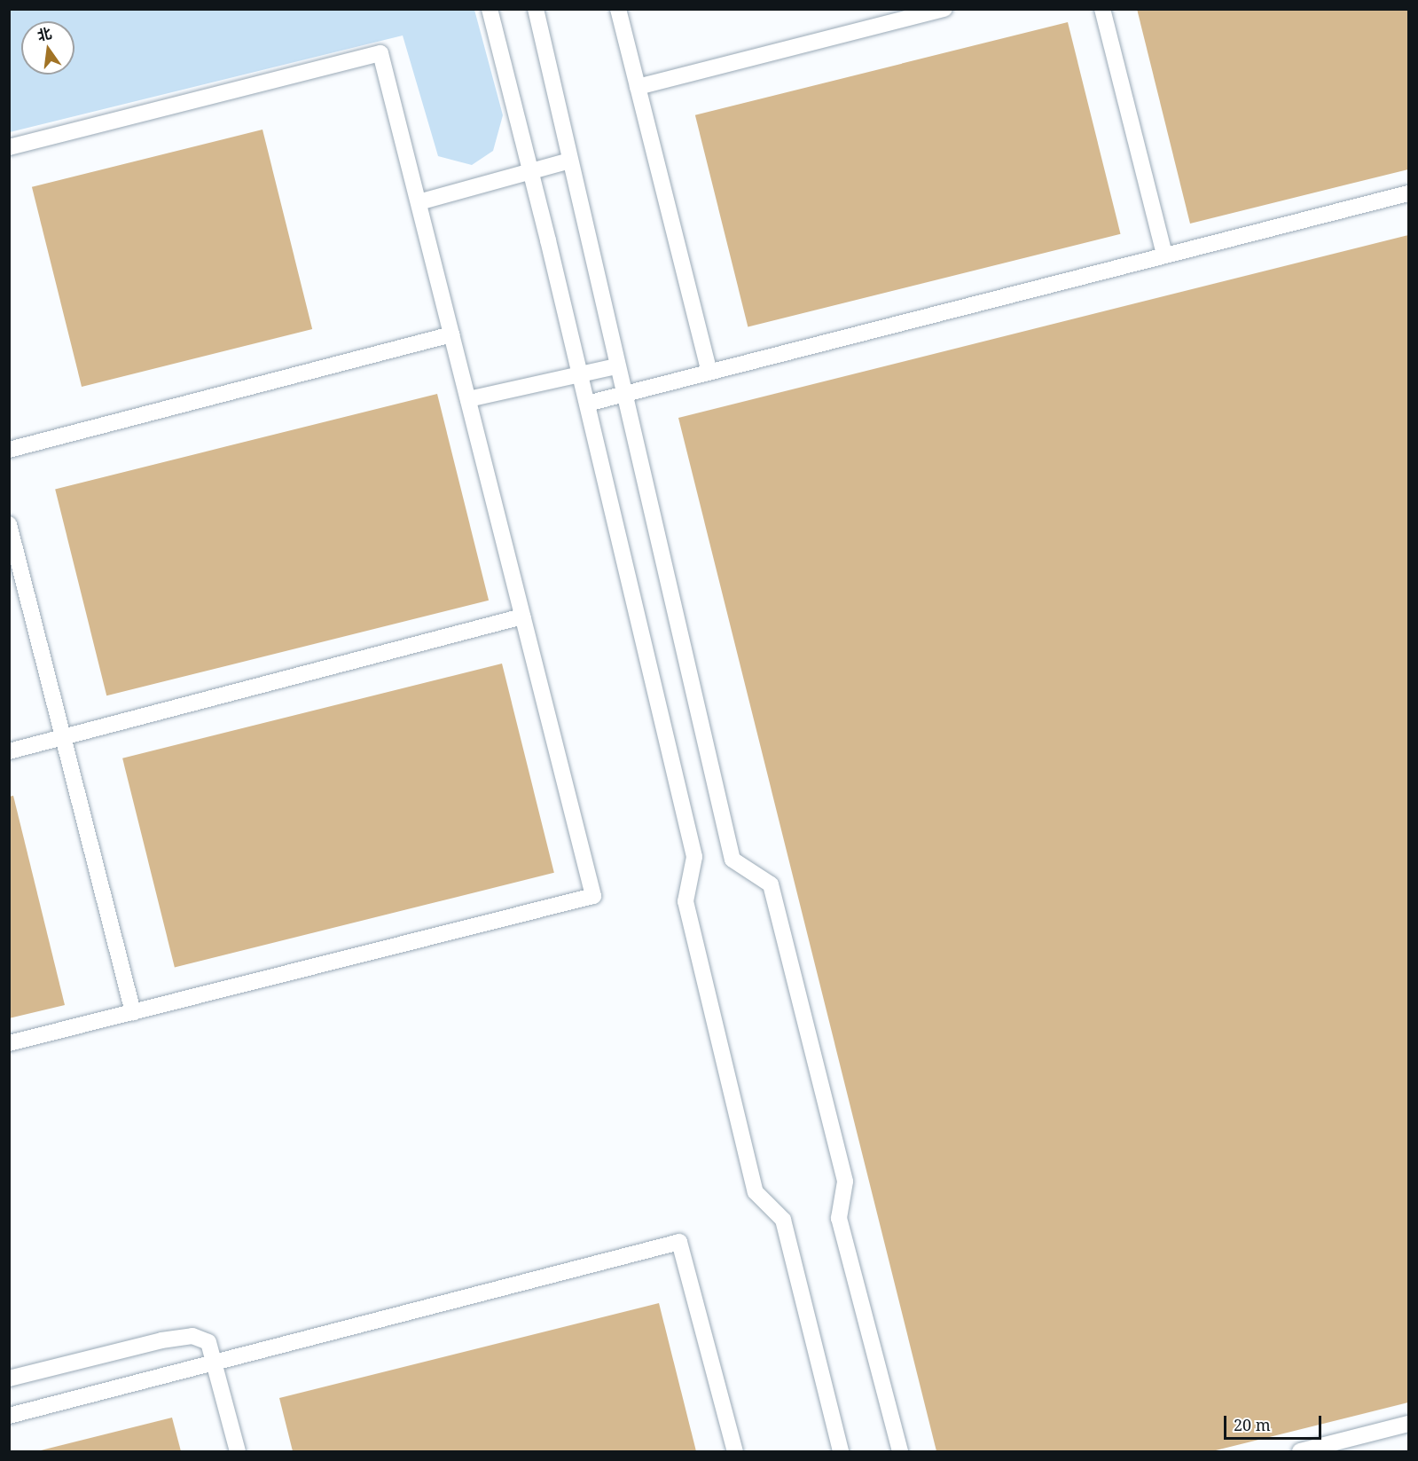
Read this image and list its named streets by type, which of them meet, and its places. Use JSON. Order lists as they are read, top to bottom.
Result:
{
  "scale_bar": "20 m",
  "north": "top"
}
